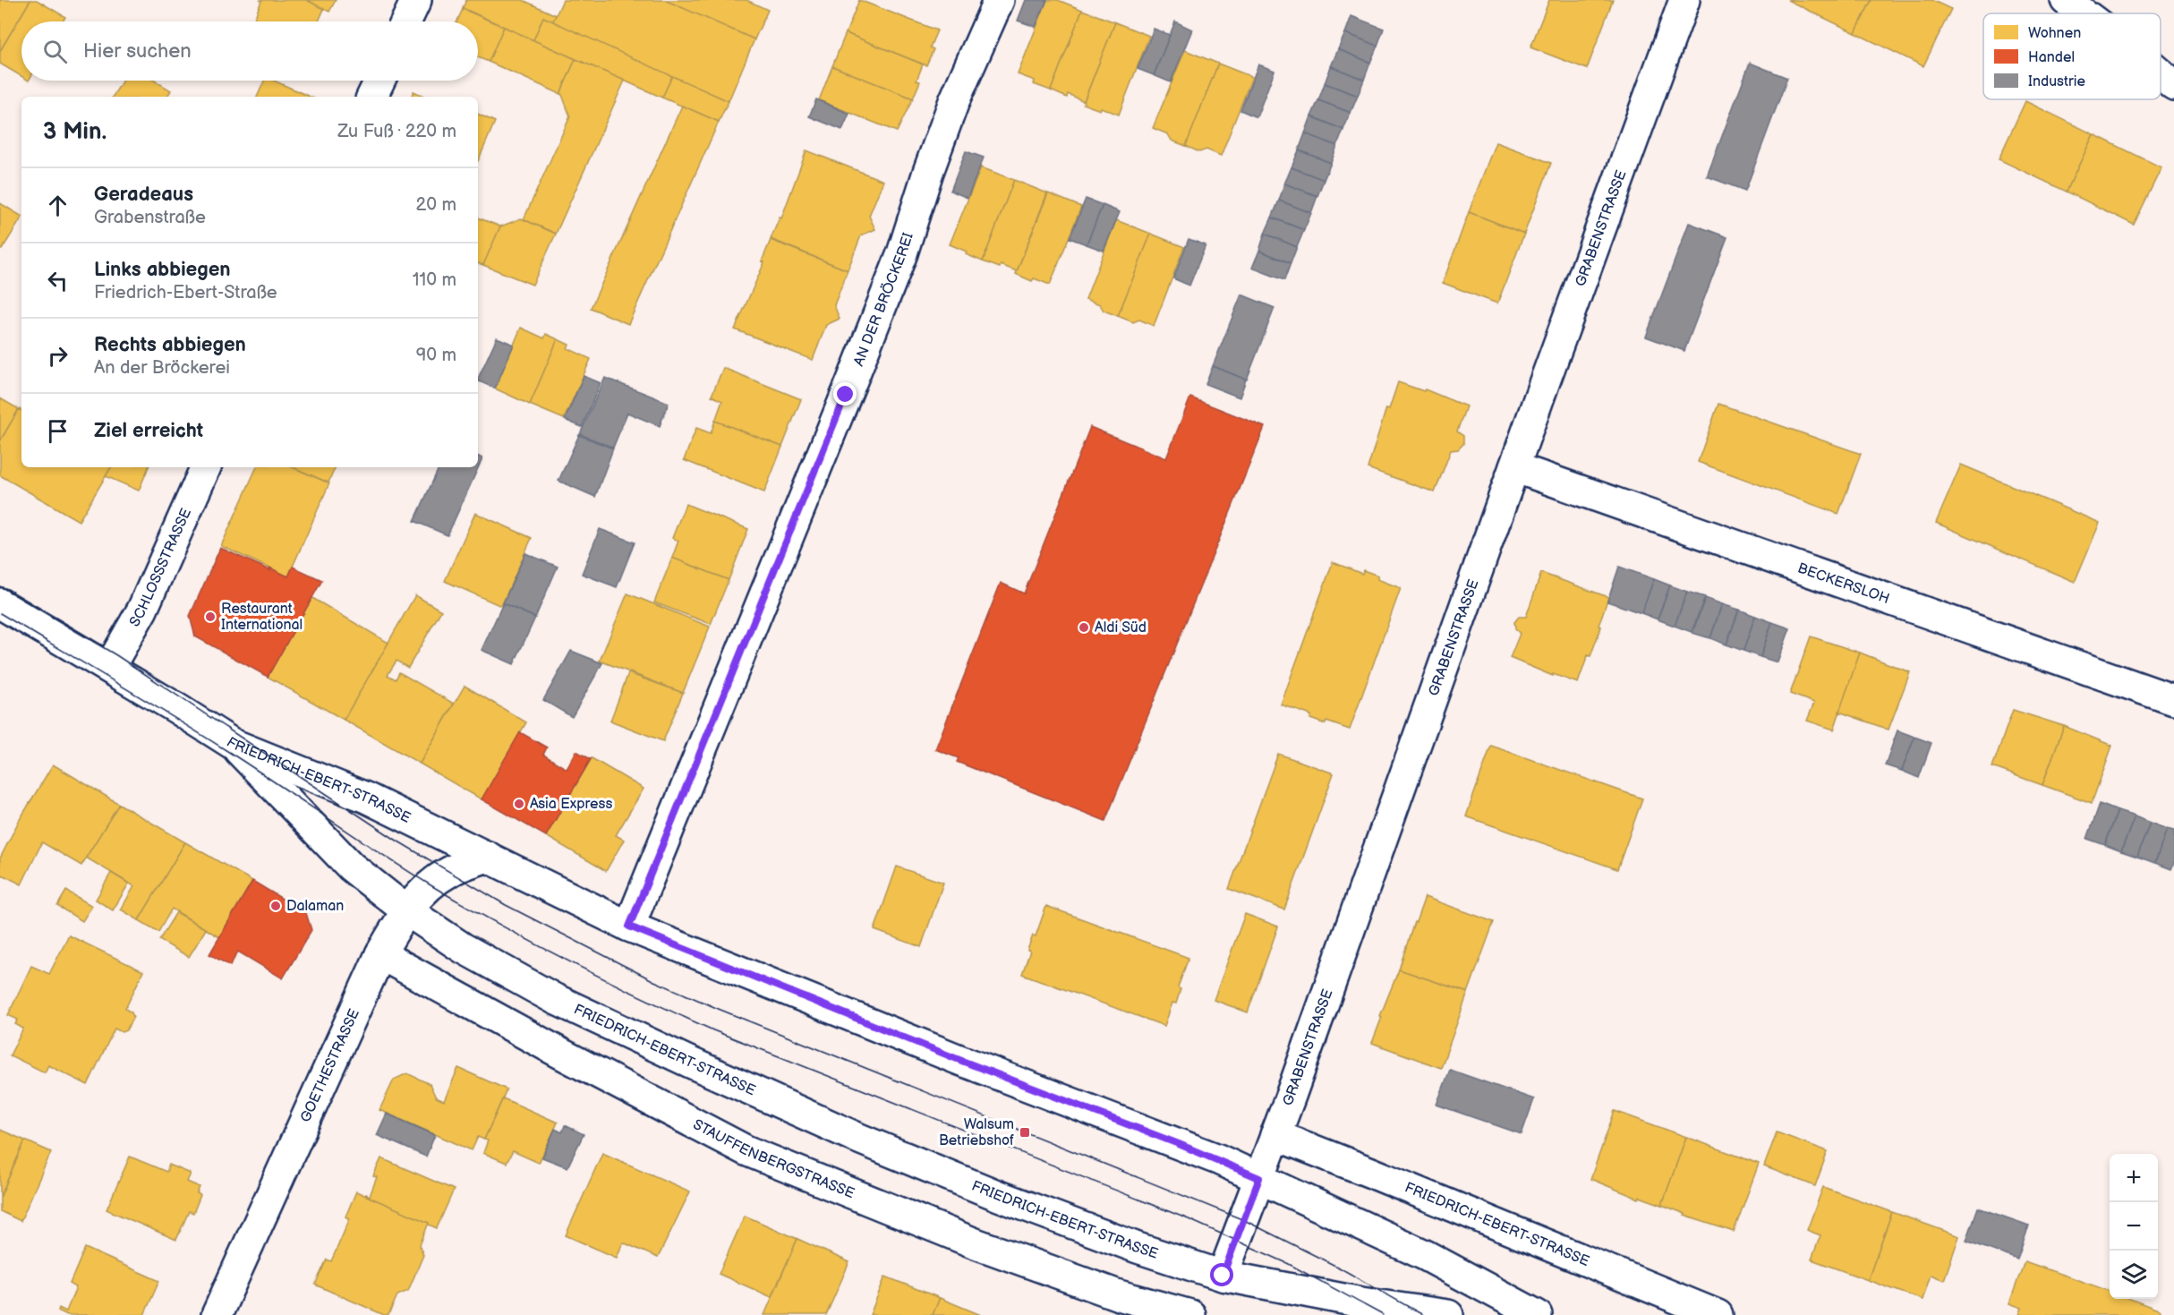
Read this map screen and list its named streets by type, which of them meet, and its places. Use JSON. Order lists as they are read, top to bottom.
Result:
{
  "streets": {
    "street": [
      "GRABENSTRASSE",
      "AN DER BRÖCKEREI",
      "SCHLOSSSTRASSE",
      "BECKERSLOH",
      "FRIEDRICH-EBERT-STRASSE",
      "GOETHESTRASSE",
      "STAUFFENBERGSTRASSE"
    ]
  },
  "crossings": [
    ["GRABENSTRASSE", "BECKERSLOH"],
    ["GRABENSTRASSE", "FRIEDRICH-EBERT-STRASSE"],
    ["AN DER BRÖCKEREI", "FRIEDRICH-EBERT-STRASSE"],
    ["FRIEDRICH-EBERT-STRASSE", "GOETHESTRASSE"],
    ["GOETHESTRASSE", "STAUFFENBERGSTRASSE"]
  ],
  "places": {
    "other": [
      "Restaurant International",
      "Aldi Süd",
      "Asia Express",
      "Dalaman"
    ],
    "transit": ["Walsum Betriebshof"]
  },
  "legend": ["Wohnen", "Handel", "Industrie"],
  "page": {
    "search": "Hier suchen",
    "heading": ["3 Min.", "Zu Fuß · 220 m"],
    "list": [
      ["Geradeaus", "Grabenstraße", "20 m"],
      ["Links abbiegen", "Friedrich-Ebert-Straße", "110 m"],
      ["Rechts abbiegen", "An der Bröckerei", "90 m"],
      "Ziel erreicht"
    ],
    "map_buttons": ["+", "−"]
  }
}
